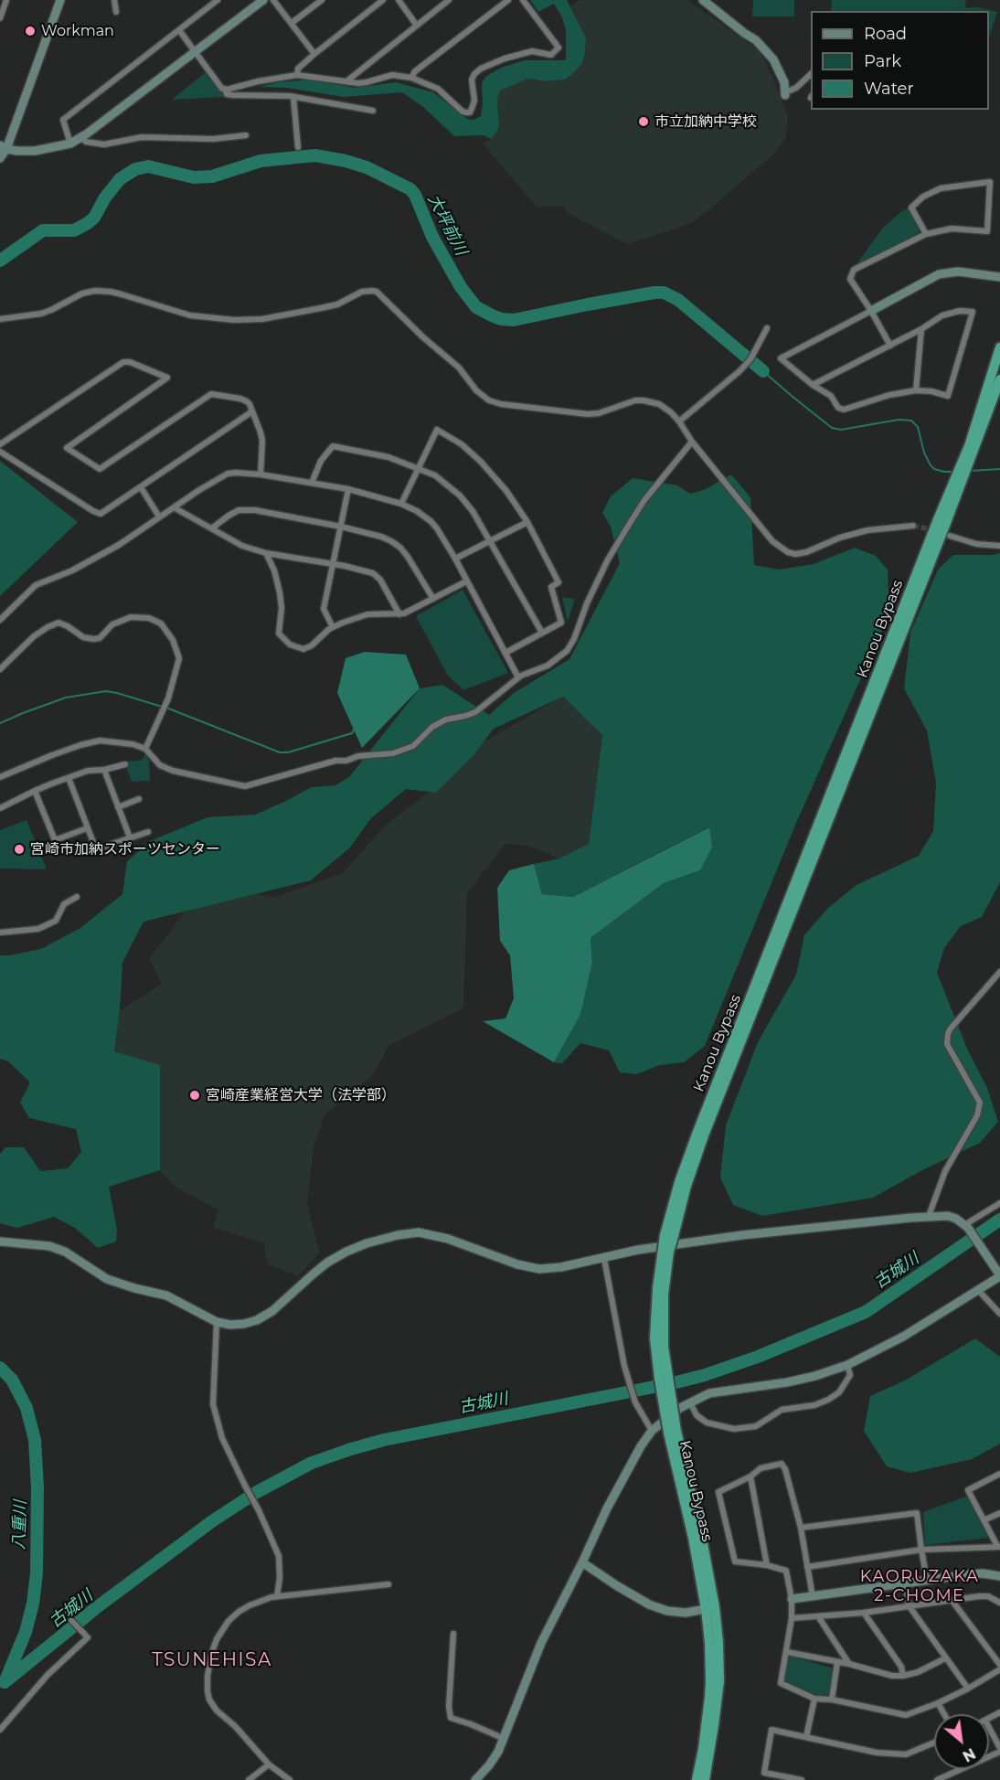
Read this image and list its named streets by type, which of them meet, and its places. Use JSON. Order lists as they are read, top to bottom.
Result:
{
  "streets": {
    "highway": ["Kanou Bypass"]
  },
  "districts": ["KAORUZAKA 2-CHOME", "TSUNEHISA"],
  "water": ["大坪前川", "古城川", "八重川"],
  "places": [
    "Workman",
    "市立加納中学校",
    "宮崎市加納スポーツセンター",
    "宮崎産業経営大学（法学部）"
  ],
  "legend": ["Road", "Park", "Water"],
  "north": "bottom right"
}
